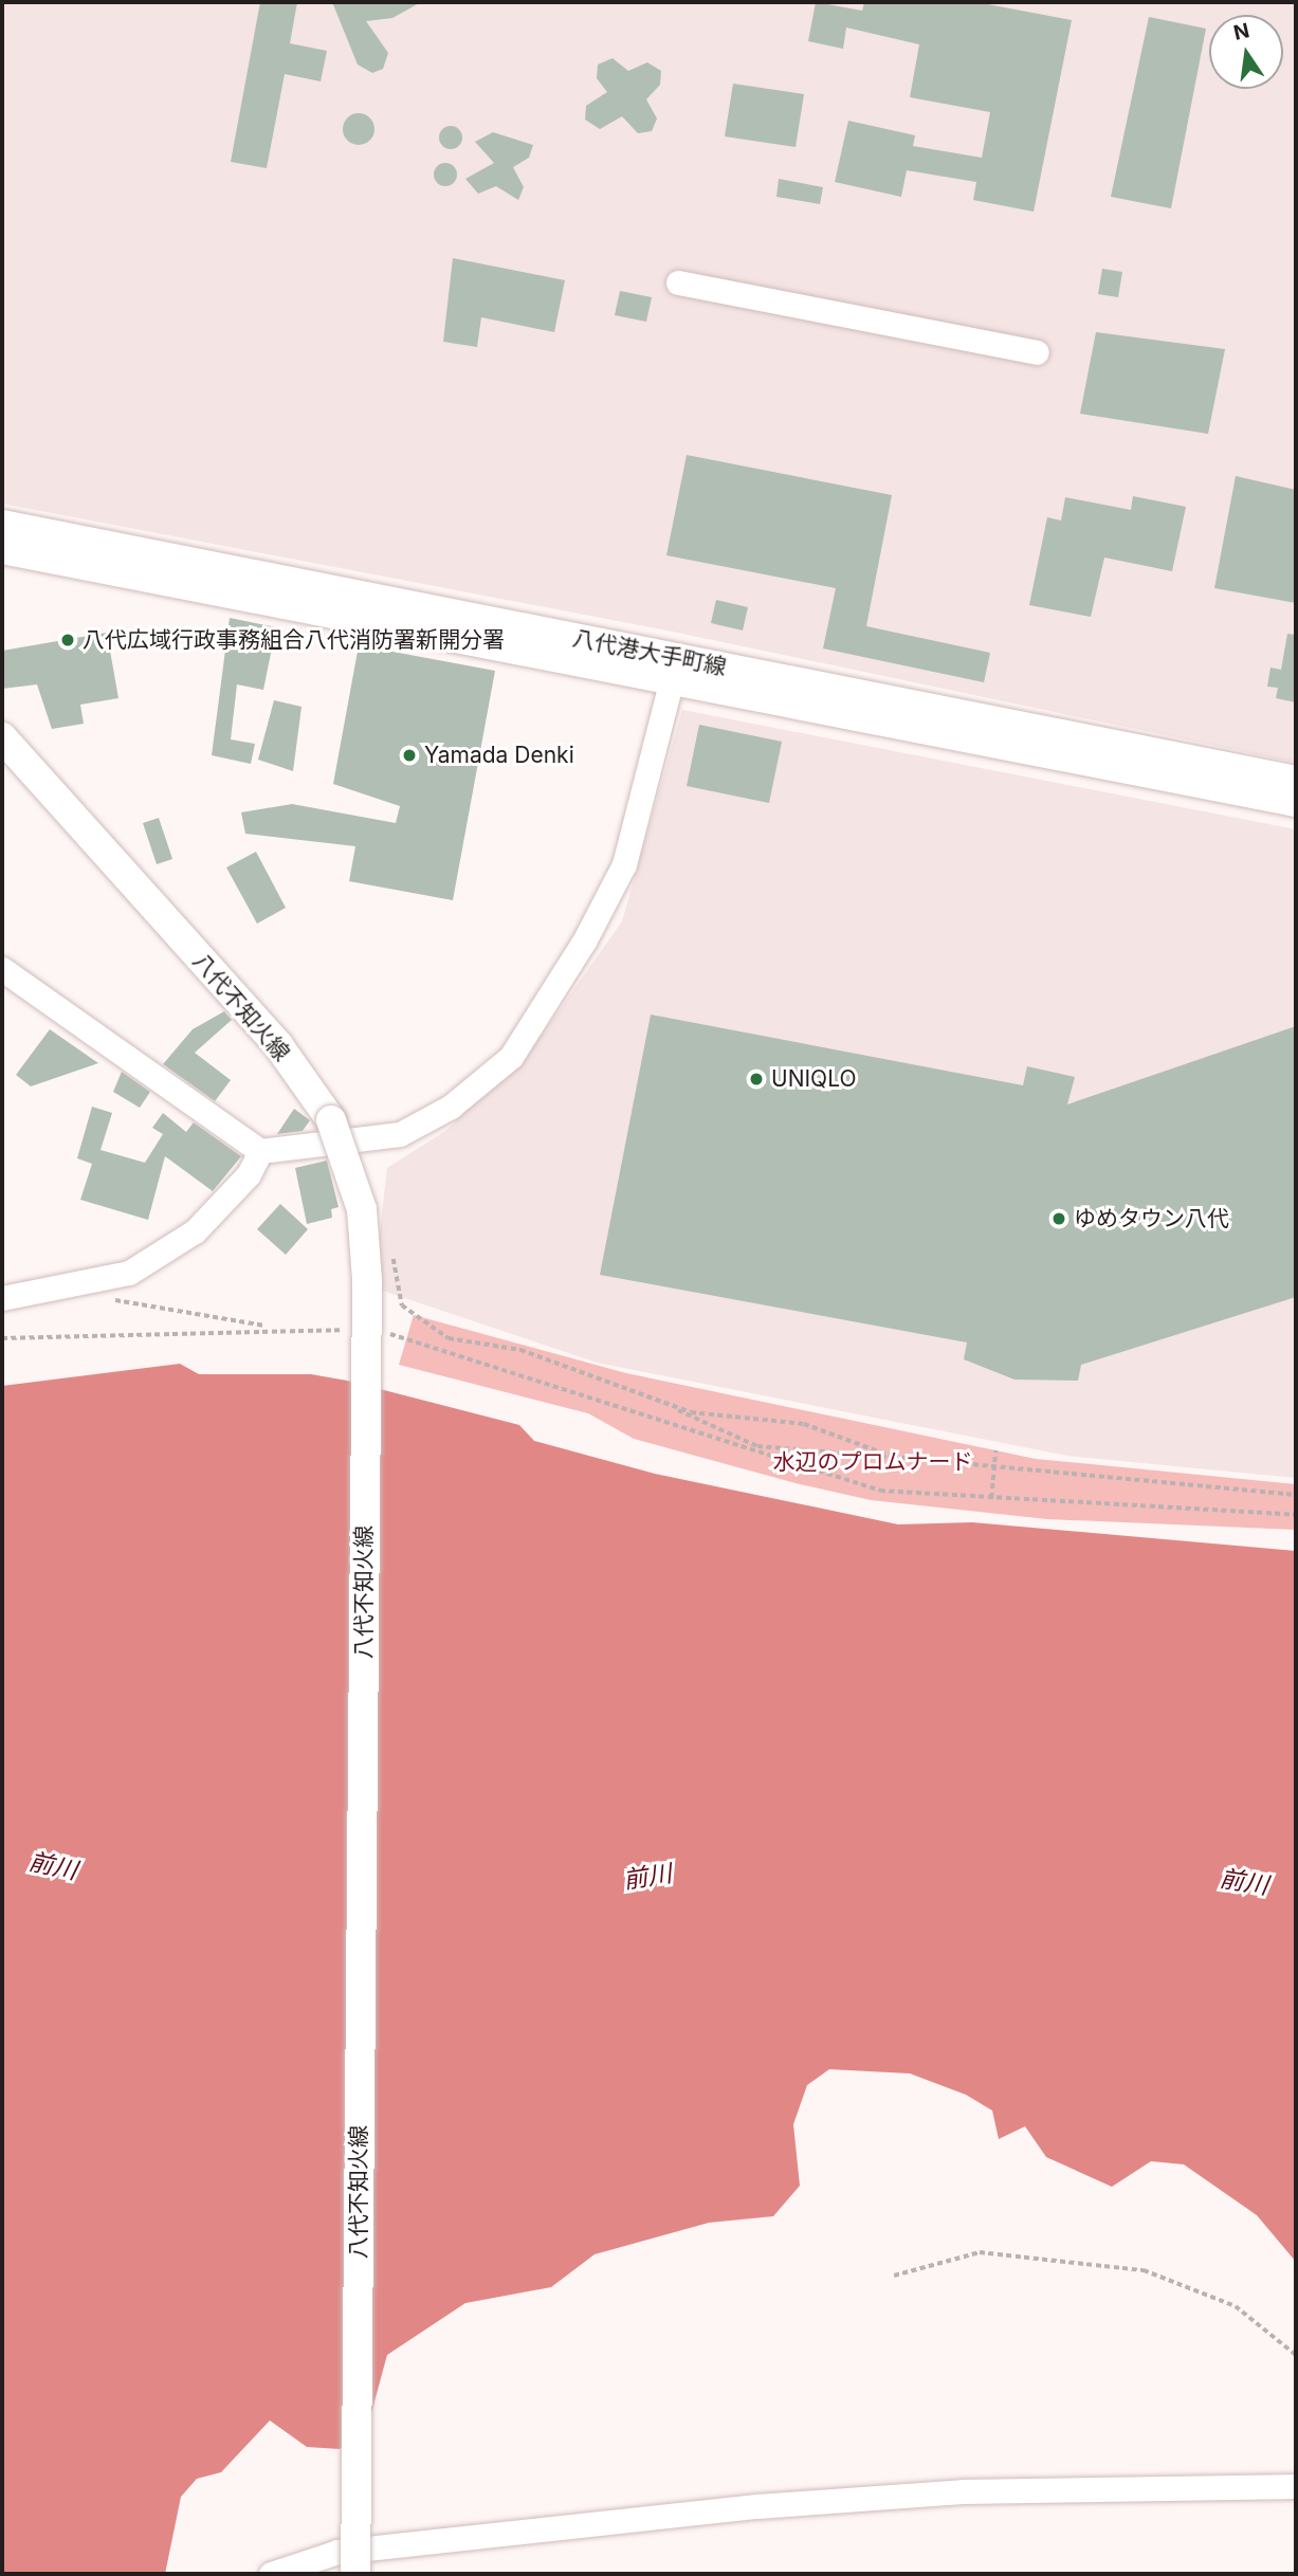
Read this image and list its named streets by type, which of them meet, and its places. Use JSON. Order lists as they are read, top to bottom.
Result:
{
  "streets": {
    "main road": ["八代港大手町線", "八代不知火線"]
  },
  "water": ["前川"],
  "parks": ["水辺のプロムナード"],
  "places": [
    "八代広域行政事務組合八代消防署新開分署",
    "Yamada Denki",
    "UNIQLO",
    "ゆめタウン八代"
  ],
  "north": "top"
}
